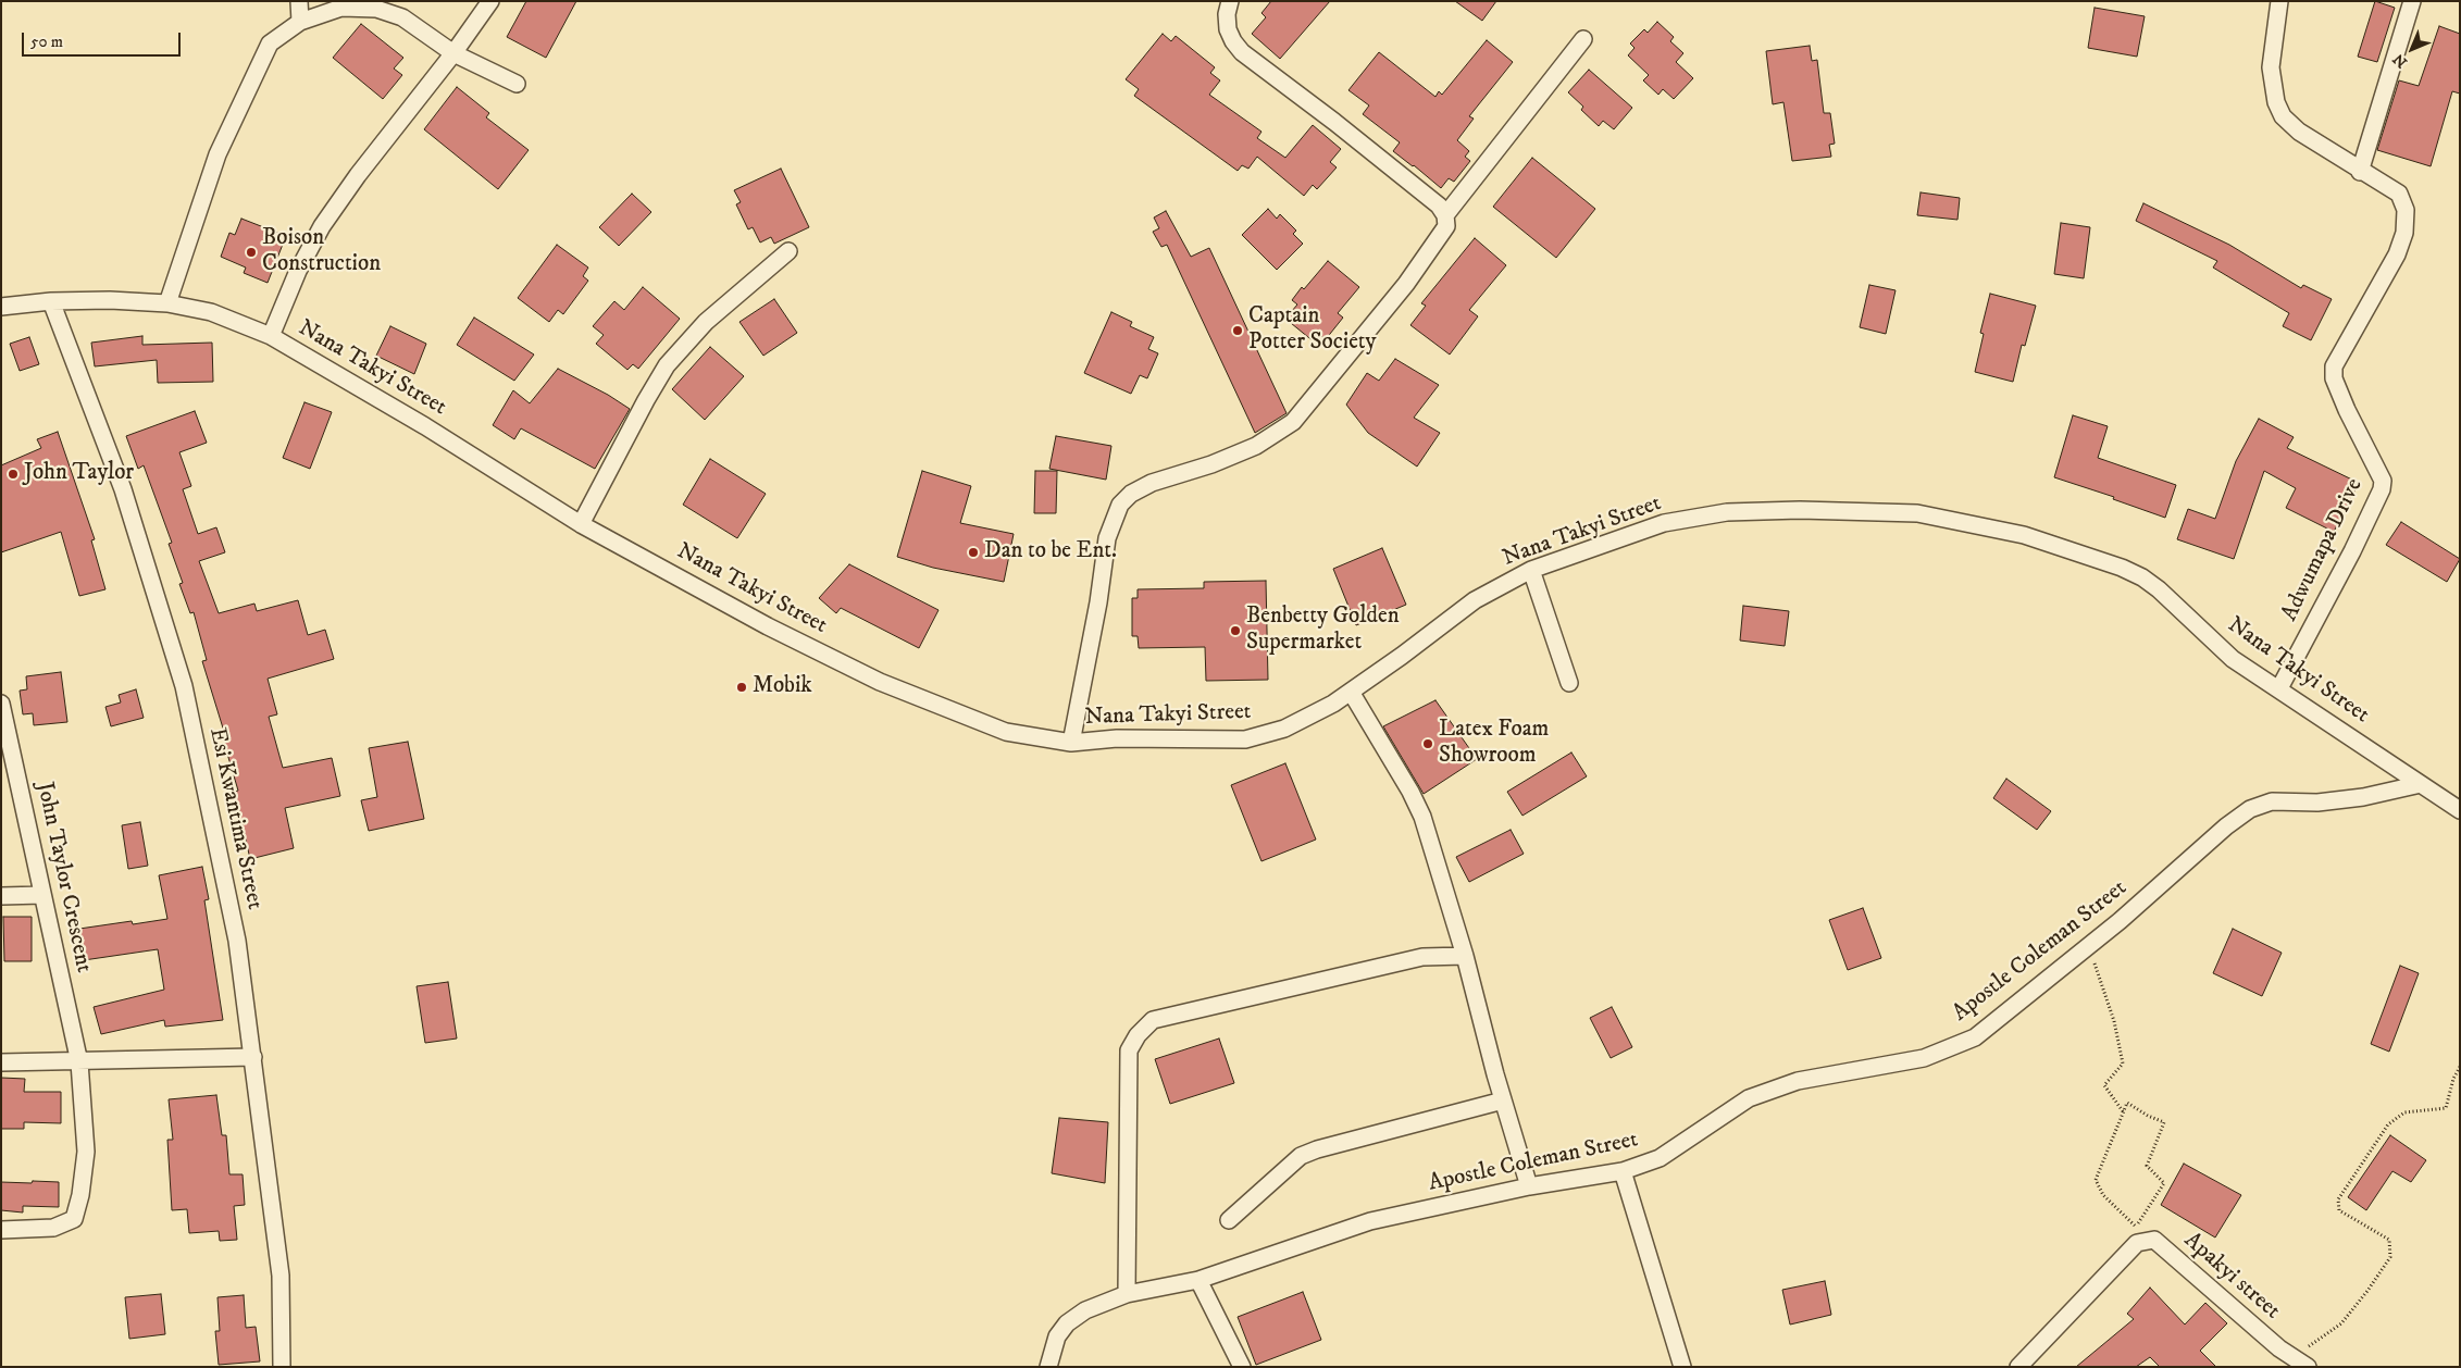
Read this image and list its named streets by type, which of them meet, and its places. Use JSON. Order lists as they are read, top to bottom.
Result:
{
  "streets": {
    "street": [
      "Nana Takyi Street",
      "Adwumapa Drive",
      "Esi Kwantima Street",
      "John Taylor Crescent",
      "Apostle Coleman Street",
      "Apakyi street"
    ]
  },
  "crossings": [
    ["Nana Takyi Street", "Adwumapa Drive"],
    ["Nana Takyi Street", "Esi Kwantima Street"],
    ["Nana Takyi Street", "Apostle Coleman Street"]
  ],
  "places": [
    "Boison Construction",
    "Captain Potter Society",
    "John Taylor",
    "Dan to be Ent.",
    "Benbetty Golden Supermarket",
    "Mobik",
    "Latex Foam Showroom"
  ],
  "scale_bar": "50 m",
  "north": "bottom left"
}
